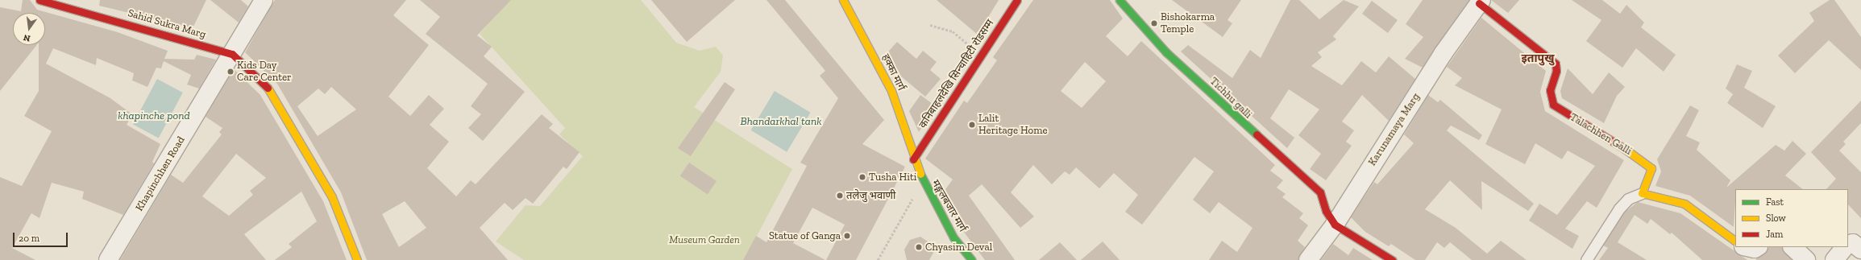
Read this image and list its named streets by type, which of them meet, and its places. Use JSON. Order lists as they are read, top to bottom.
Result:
{
  "streets": {
    "street": [
      "Sahid Sukra Marg",
      "हक्का मार्ग",
      "कनिबाहलदेखि सिन्चाहिटी रोडसम्म",
      "Tichhu galli",
      "Karunamaya Marg",
      "Talachhen Galli",
      "Khapinchhen Road",
      "मङ्गलबजार मार्ग"
    ]
  },
  "crossings": [
    ["Sahid Sukra Marg", "Khapinchhen Road"],
    ["हक्का मार्ग", "कनिबाहलदेखि सिन्चाहिटी रोडसम्म"],
    ["हक्का मार्ग", "मङ्गलबजार मार्ग"],
    ["कनिबाहलदेखि सिन्चाहिटी रोडसम्म", "मङ्गलबजार मार्ग"],
    ["Tichhu galli", "Karunamaya Marg"],
    ["Karunamaya Marg", "Talachhen Galli"]
  ],
  "districts": ["इतापुखु"],
  "water": ["khapinche pond", "Bhandarkhal tank"],
  "parks": ["Museum Garden"],
  "places": [
    "Bishokarma Temple",
    "Kids Day Care Center",
    "Lalit Heritage Home",
    "Tusha Hiti",
    "तलेजु भवाणी",
    "Statue of Ganga",
    "Chyasim Deval"
  ],
  "legend": ["Fast", "Slow", "Jam"],
  "scale_bar": "20 m",
  "north": "bottom"
}
